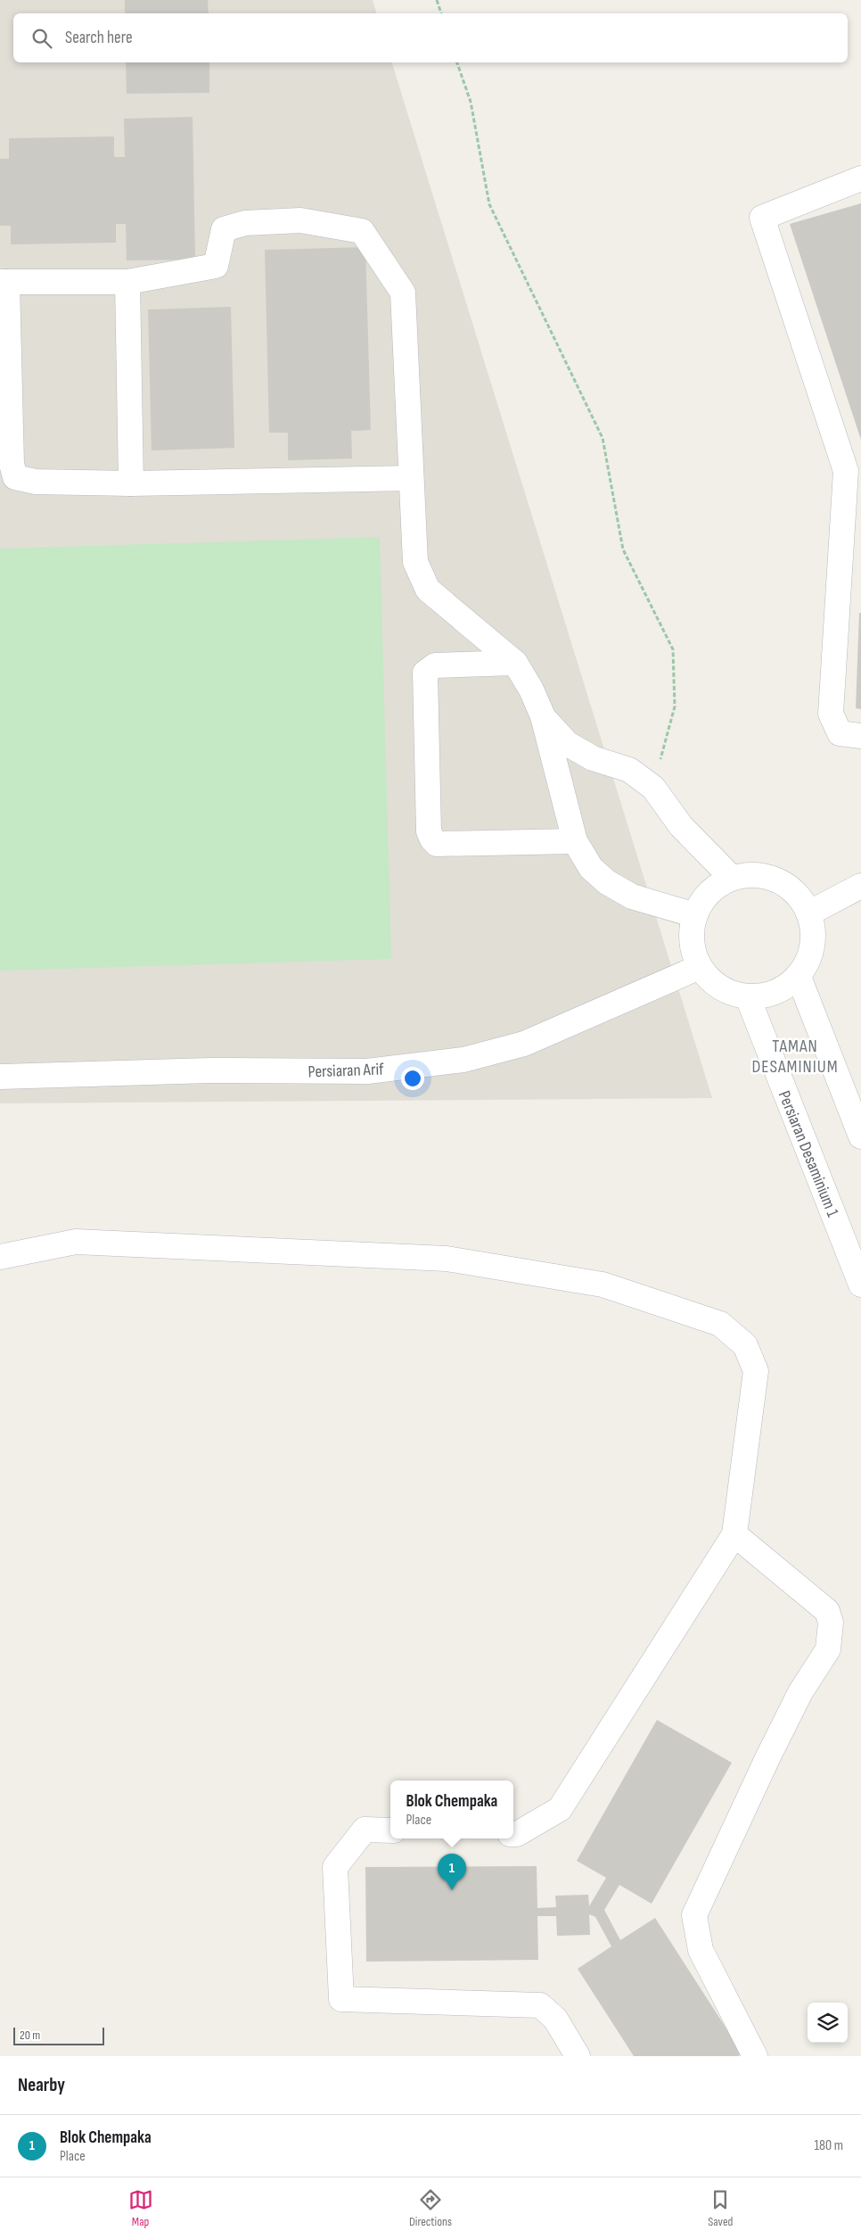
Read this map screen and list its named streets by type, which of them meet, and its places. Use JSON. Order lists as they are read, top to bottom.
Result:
{
  "streets": {
    "street": ["Persiaran Arif", "Persiaran Desaminium 1"]
  },
  "crossings": [
    ["Persiaran Arif", "Persiaran Desaminium 1"]
  ],
  "districts": ["TAMAN DESAMINIUM"],
  "scale_bar": "20 m",
  "page": {
    "search": "Search here",
    "popup": ["Blok Chempaka", "Place"],
    "pins": "1",
    "scale": "20 m",
    "heading": "Nearby",
    "list": [
      {
        "mark": "1",
        "name": "Blok Chempaka",
        "note": "Place",
        "value": "180 m"
      }
    ],
    "nav": ["Map", "Directions", "Saved"]
  }
}
